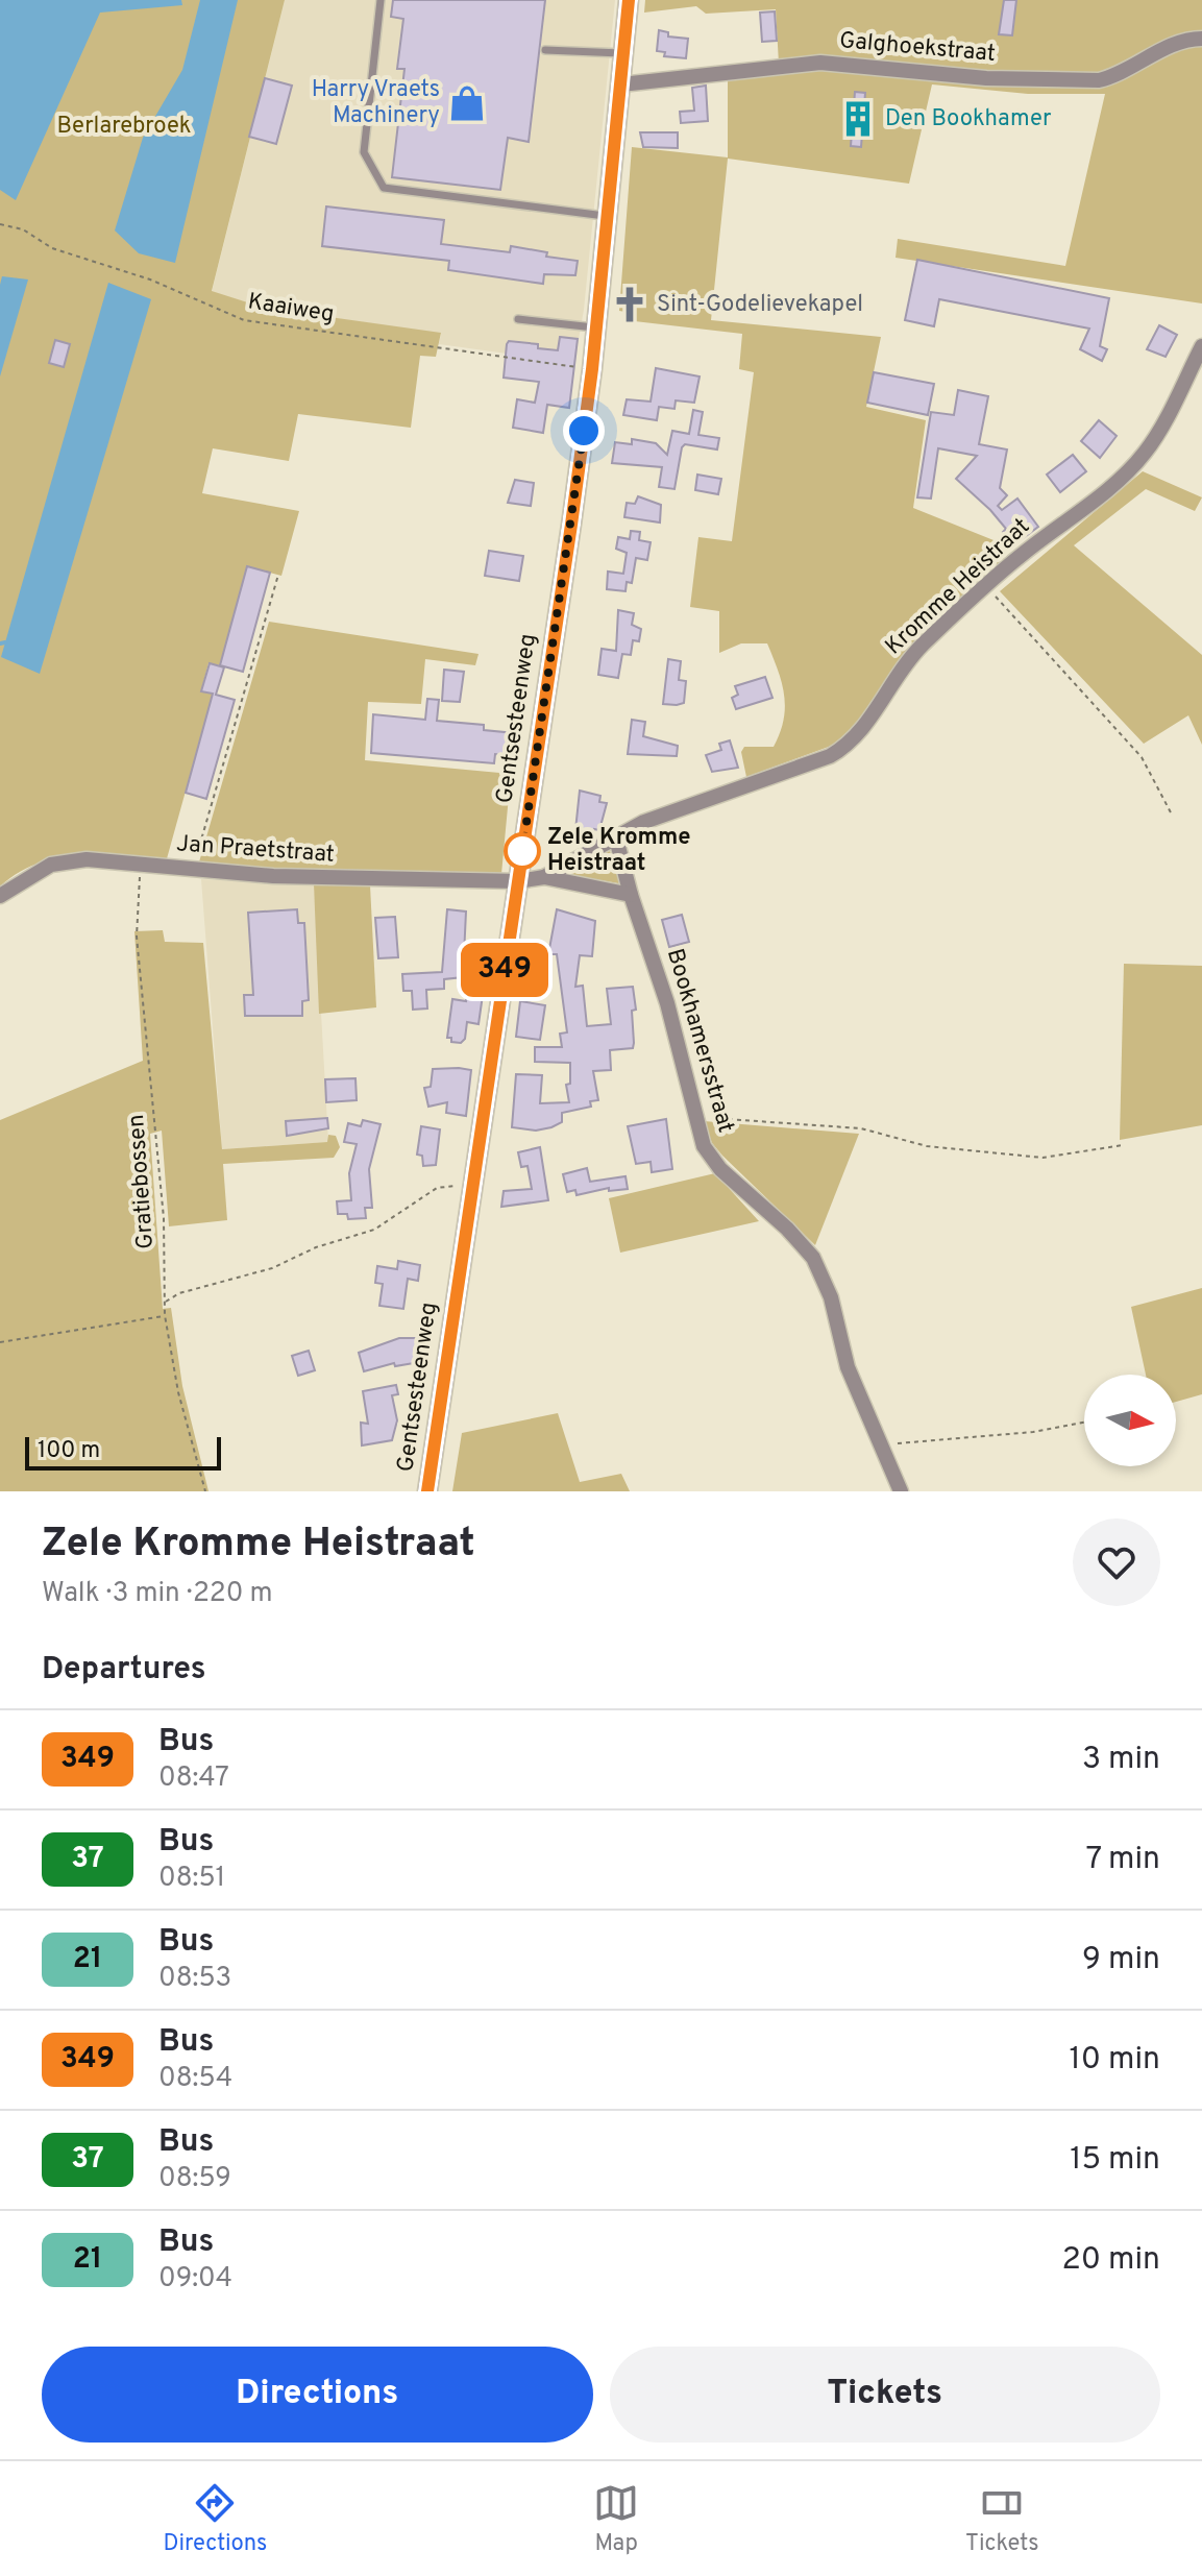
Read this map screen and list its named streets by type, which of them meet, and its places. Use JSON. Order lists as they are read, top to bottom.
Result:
{
  "streets": {
    "main road": ["Gentsesteenweg"],
    "street": [
      "Galghoekstraat",
      "Kromme Heistraat",
      "Jan Praetstraat",
      "Bookhamersstraat"
    ],
    "path": ["Kaaiweg", "Gratiebossen"]
  },
  "crossings": [
    ["Galghoekstraat", "Gentsesteenweg"],
    ["Kaaiweg", "Gentsesteenweg"],
    ["Kromme Heistraat", "Gentsesteenweg"],
    ["Kromme Heistraat", "Jan Praetstraat"],
    ["Kromme Heistraat", "Bookhamersstraat"],
    ["Gentsesteenweg", "Jan Praetstraat"],
    ["Jan Praetstraat", "Gratiebossen"]
  ],
  "parks": ["Berlarebroek"],
  "places": {
    "shop": ["Harry Vraets Machinery"],
    "building": ["Den Bookhamer"],
    "church": ["Sint-Godelievekapel"],
    "other": ["Zele Kromme Heistraat"]
  },
  "lines": ["bus line 349"],
  "scale_bar": "100 m",
  "north": "right",
  "page": {
    "on_map": "349",
    "scale": "100 m",
    "heading": [
      ["Zele Kromme Heistraat", "Walk · 3 min · 220 m"],
      "Departures"
    ],
    "list": [
      {
        "mark": "349",
        "name": "Bus",
        "note": "08:47",
        "value": "3 min"
      },
      {
        "mark": "37",
        "name": "Bus",
        "note": "08:51",
        "value": "7 min"
      },
      {
        "mark": "21",
        "name": "Bus",
        "note": "08:53",
        "value": "9 min"
      },
      {
        "mark": "349",
        "name": "Bus",
        "note": "08:54",
        "value": "10 min"
      },
      {
        "mark": "37",
        "name": "Bus",
        "note": "08:59",
        "value": "15 min"
      },
      {
        "mark": "21",
        "name": "Bus",
        "note": "09:04",
        "value": "20 min"
      }
    ],
    "buttons": ["Directions", "Tickets"],
    "tabs": ["Directions", "Map", "Tickets"]
  }
}
